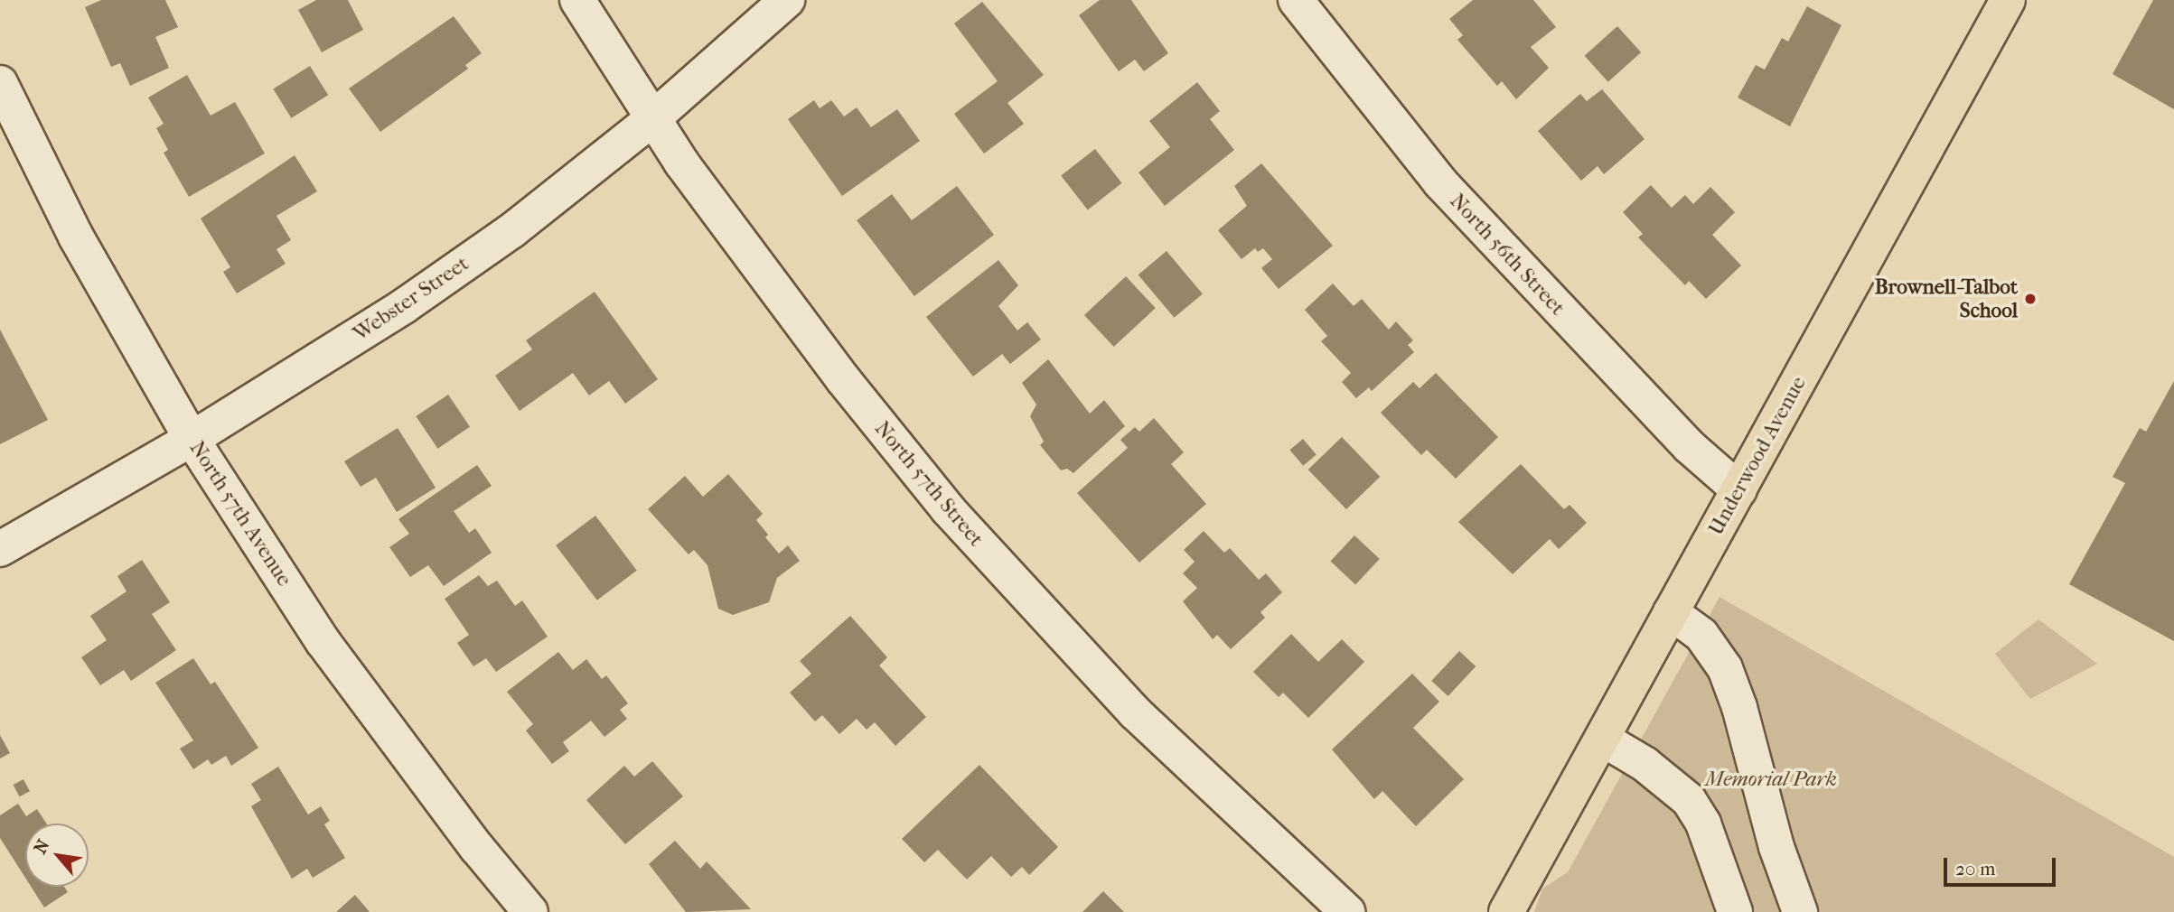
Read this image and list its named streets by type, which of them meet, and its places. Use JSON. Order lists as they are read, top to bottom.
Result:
{
  "streets": {
    "main road": ["Underwood Avenue"],
    "street": [
      "North 56th Street",
      "Webster Street",
      "North 57th Street",
      "North 57th Avenue"
    ]
  },
  "crossings": [
    ["North 56th Street", "Underwood Avenue"],
    ["Webster Street", "North 57th Street"],
    ["Webster Street", "North 57th Avenue"]
  ],
  "parks": ["Memorial Park"],
  "places": ["Brownell-Talbot School"],
  "scale_bar": "20 m",
  "north": "top left"
}
